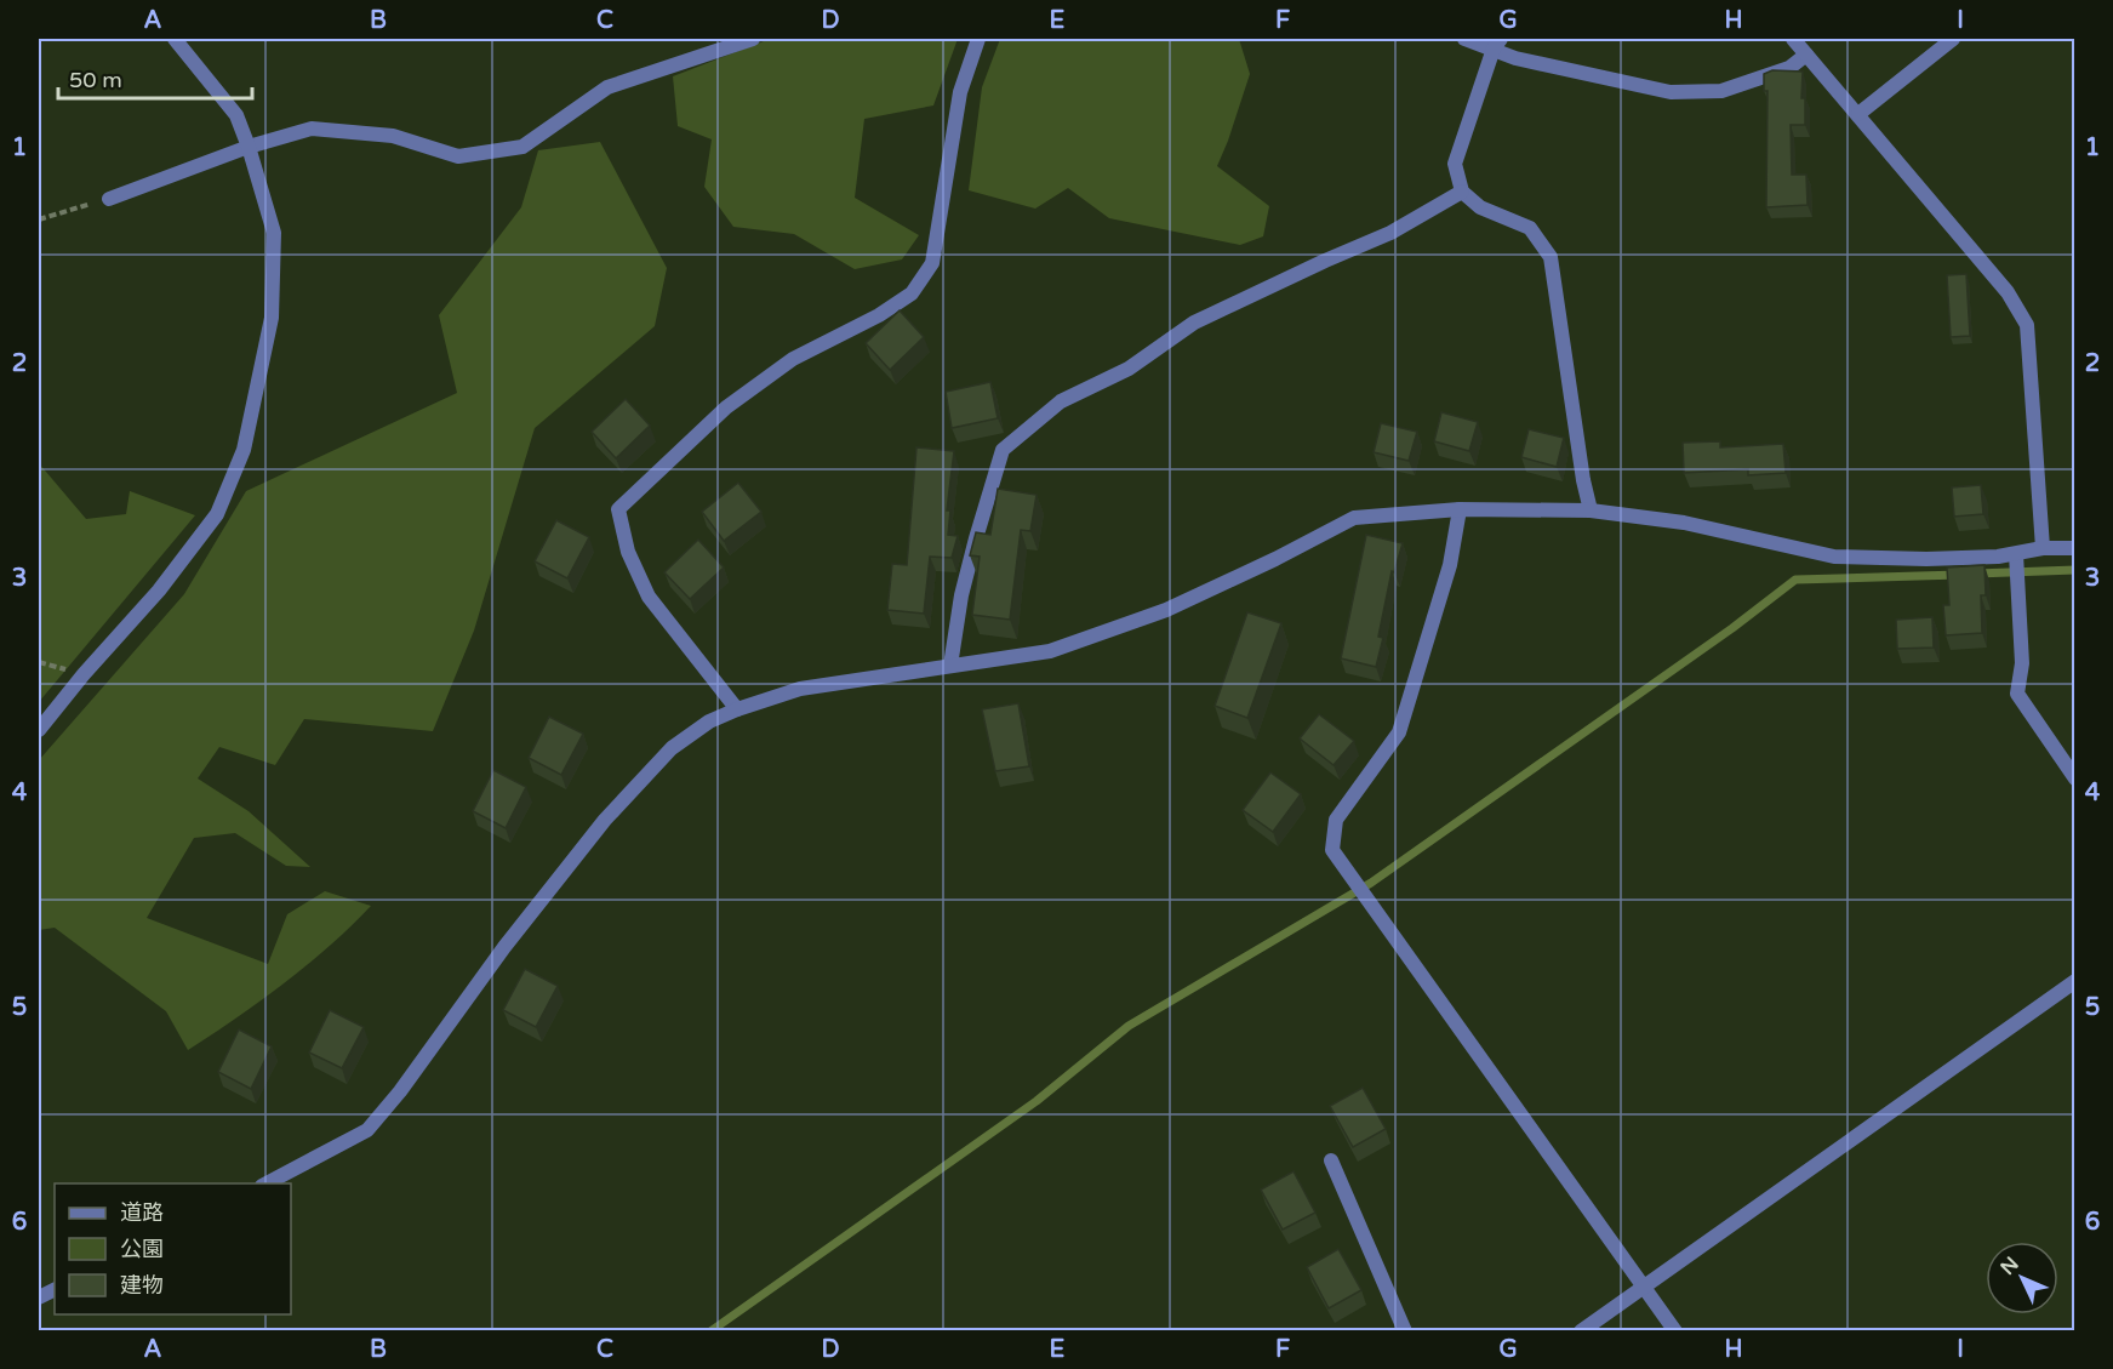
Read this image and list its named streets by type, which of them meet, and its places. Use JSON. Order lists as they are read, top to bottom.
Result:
{
  "legend": ["道路", "公園", "建物"],
  "scale_bar": "50 m",
  "north": "top left",
  "grid": {
    "columns": [
      "A",
      "B",
      "C",
      "D",
      "E",
      "F",
      "G",
      "H",
      "I"
    ],
    "rows": [
      "1",
      "2",
      "3",
      "4",
      "5",
      "6"
    ]
  }
}
